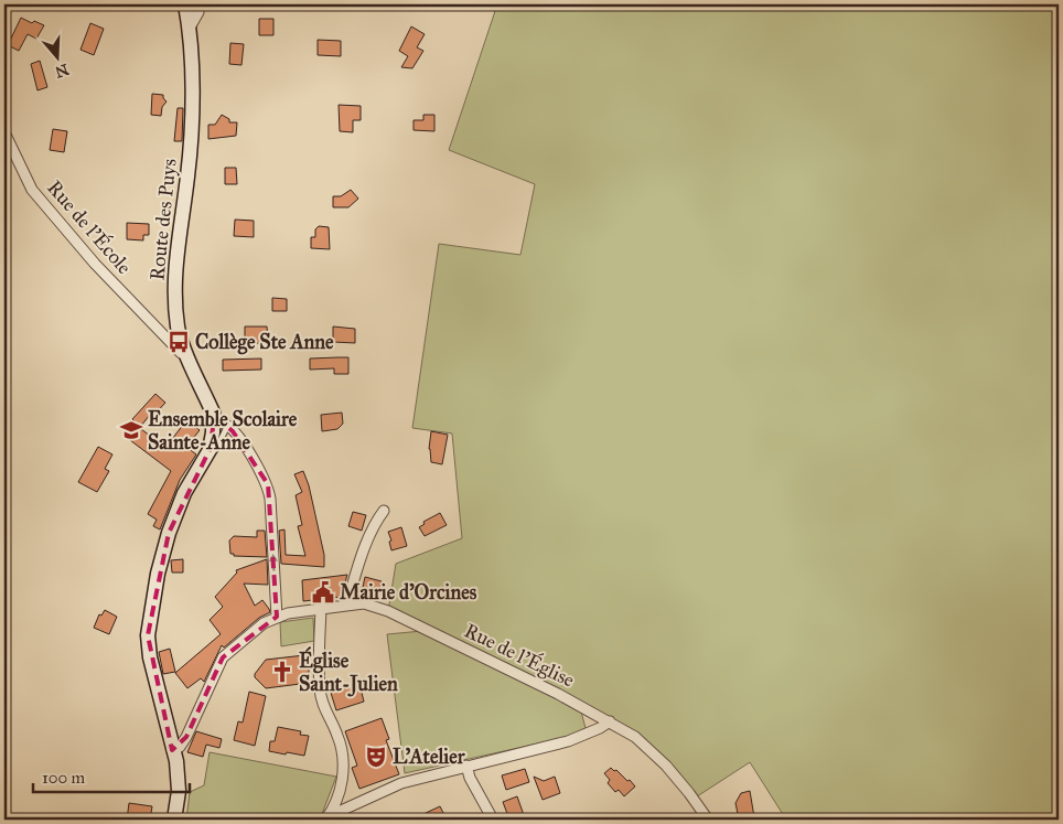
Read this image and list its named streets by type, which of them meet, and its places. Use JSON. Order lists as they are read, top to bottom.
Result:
{
  "streets": {
    "main road": ["Route des Puys"],
    "street": ["Rue de l'École", "Rue de l'Église"]
  },
  "crossings": [
    ["Route des Puys", "Rue de l'École"]
  ],
  "places": {
    "bus stop": ["Collège Ste Anne"],
    "school or university": ["Ensemble Scolaire Sainte-Anne"],
    "public building": ["Mairie d'Orcines"],
    "church": ["Église Saint-Julien"],
    "theatre": ["L'Atelier"]
  },
  "scale_bar": "100 m",
  "north": "bottom"
}
